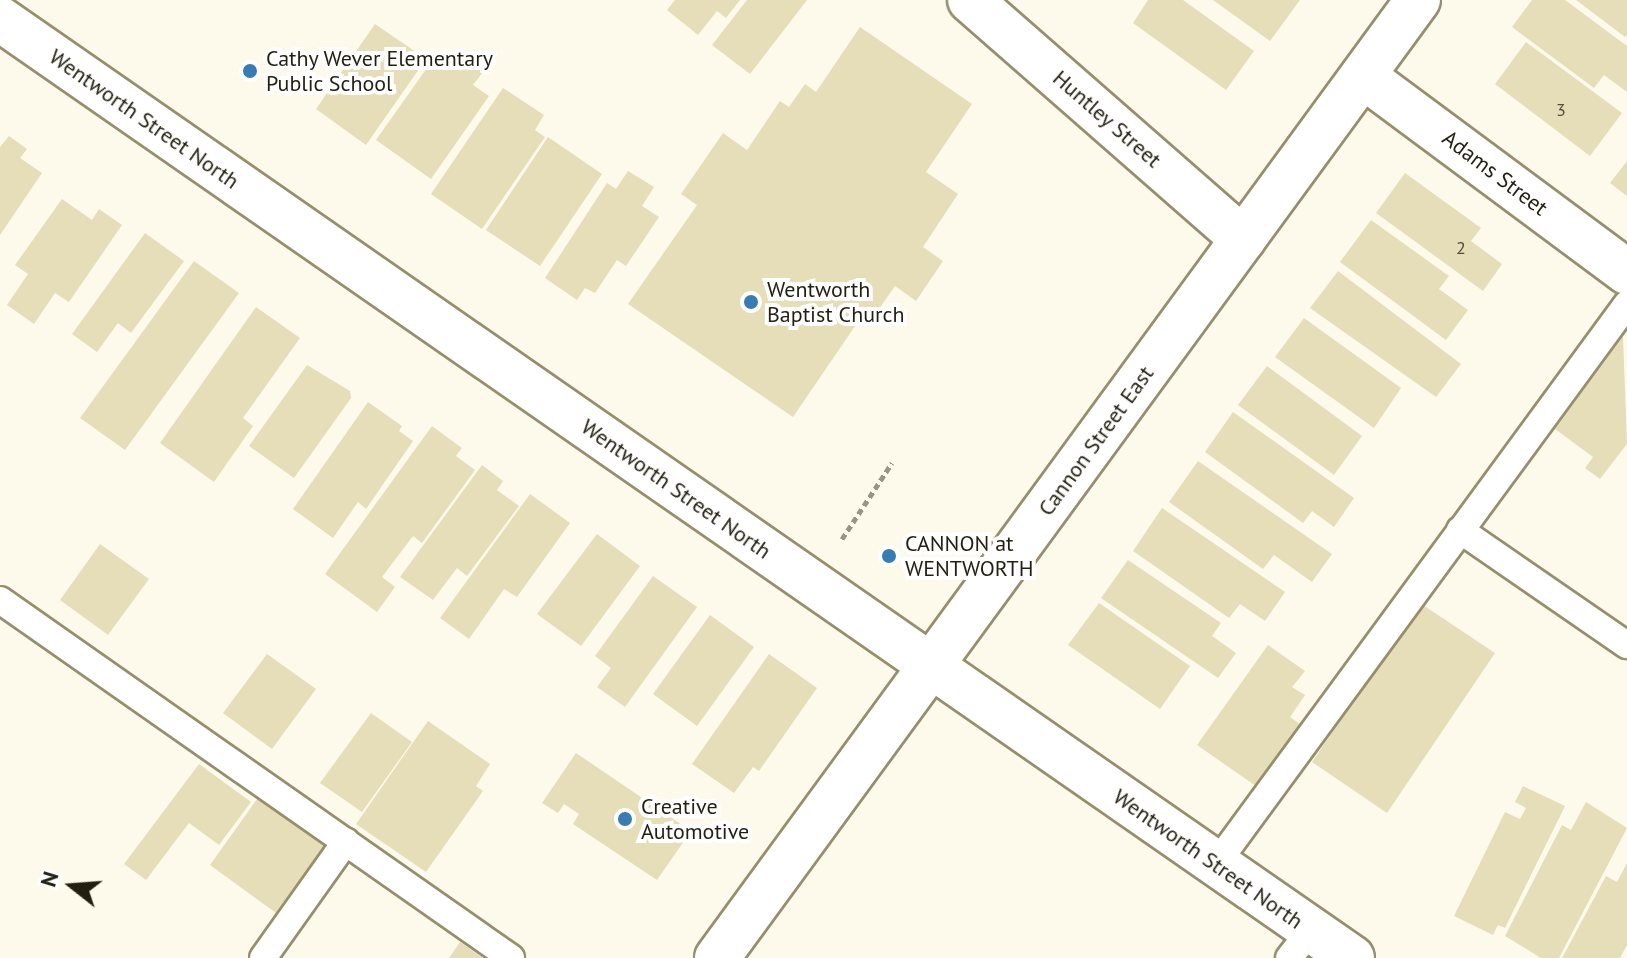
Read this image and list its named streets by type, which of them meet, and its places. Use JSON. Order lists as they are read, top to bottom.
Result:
{
  "streets": {
    "main road": [
      "Wentworth Street North",
      "Huntley Street",
      "Adams Street",
      "Cannon Street East"
    ]
  },
  "crossings": [
    ["Wentworth Street North", "Cannon Street East"],
    ["Huntley Street", "Cannon Street East"],
    ["Adams Street", "Cannon Street East"]
  ],
  "places": [
    "Cathy Wever Elementary Public School",
    "Wentworth Baptist Church",
    "CANNON at WENTWORTH",
    "Creative Automotive"
  ],
  "house_numbers": ["3", "2"],
  "north": "left"
}
